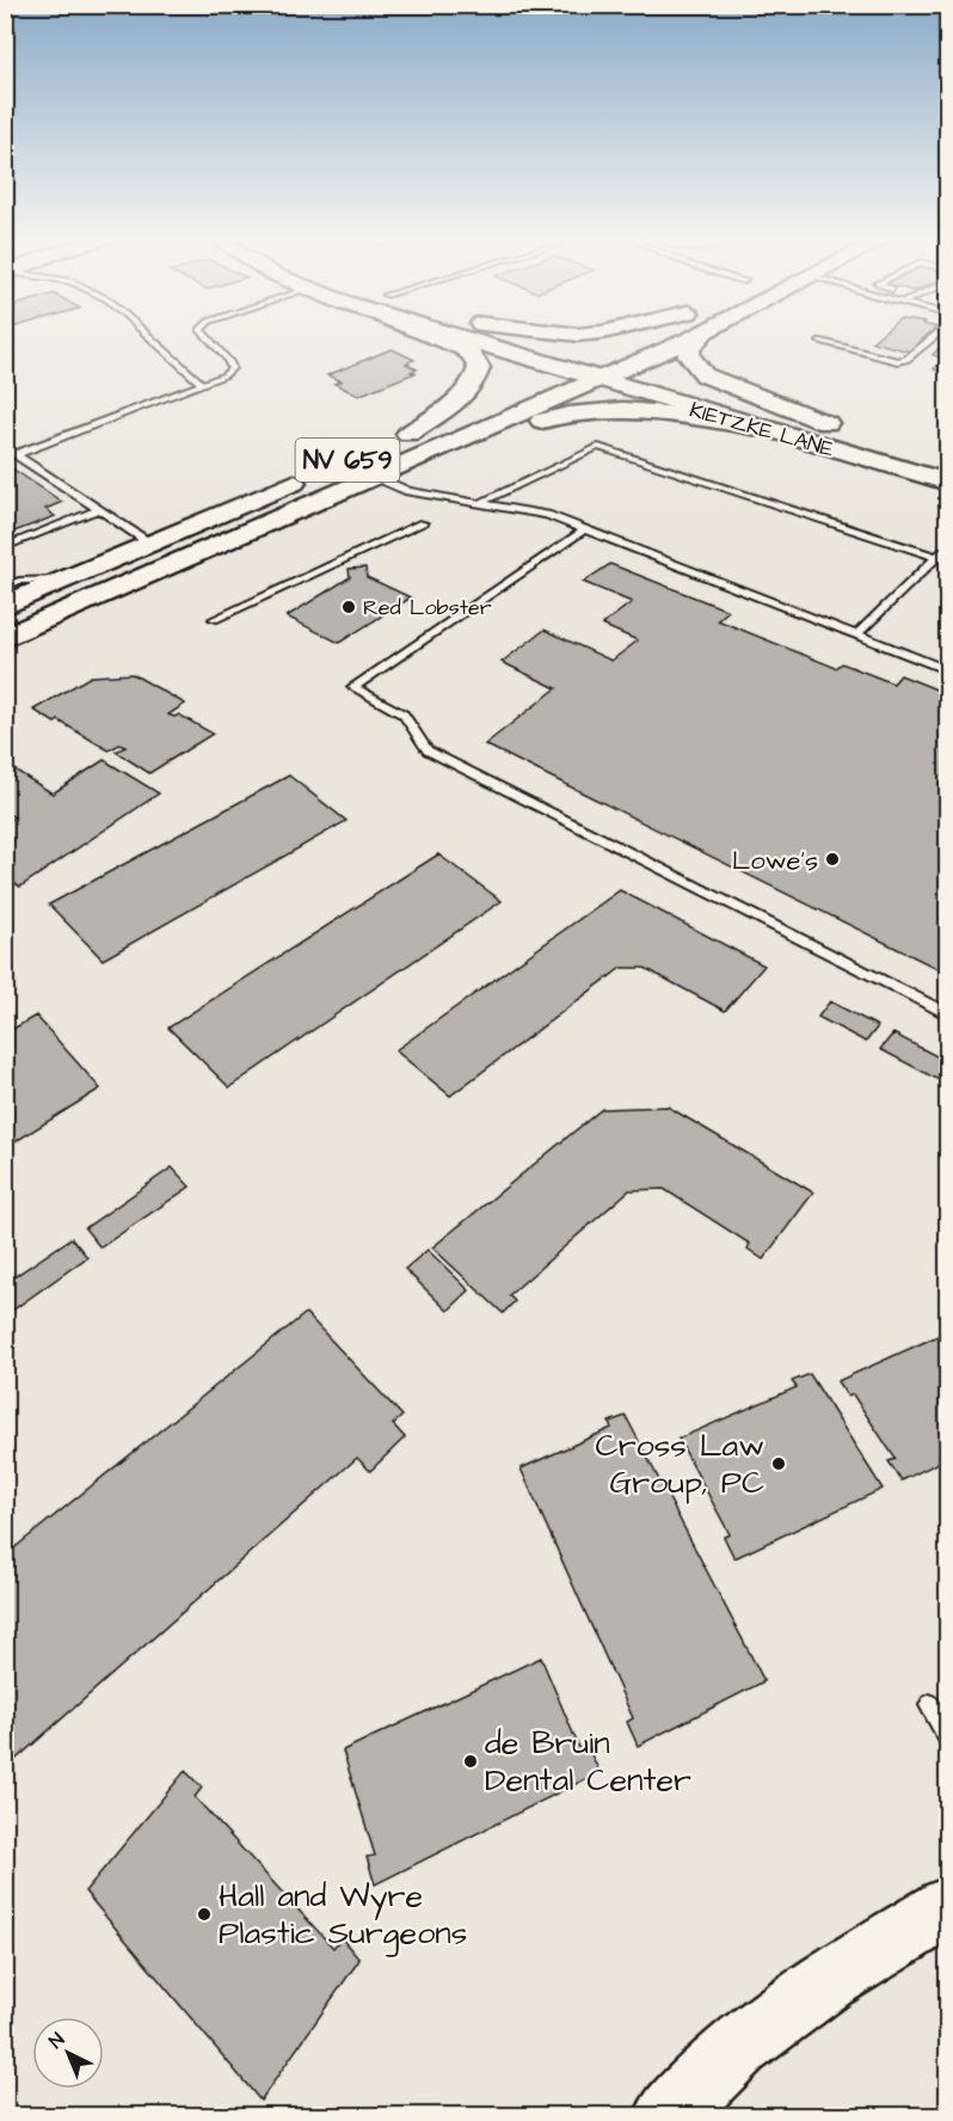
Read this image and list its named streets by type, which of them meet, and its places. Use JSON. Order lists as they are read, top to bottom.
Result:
{
  "streets": {
    "main road": ["KIETZKE LANE", "NV 659"]
  },
  "crossings": [
    ["KIETZKE LANE", "NV 659"]
  ],
  "places": [
    "Red Lobster",
    "Lowe's",
    "Cross Law Group, PC",
    "de Bruin Dental Center",
    "Hall and Wyre Plastic Surgeons"
  ],
  "north": "top left"
}
